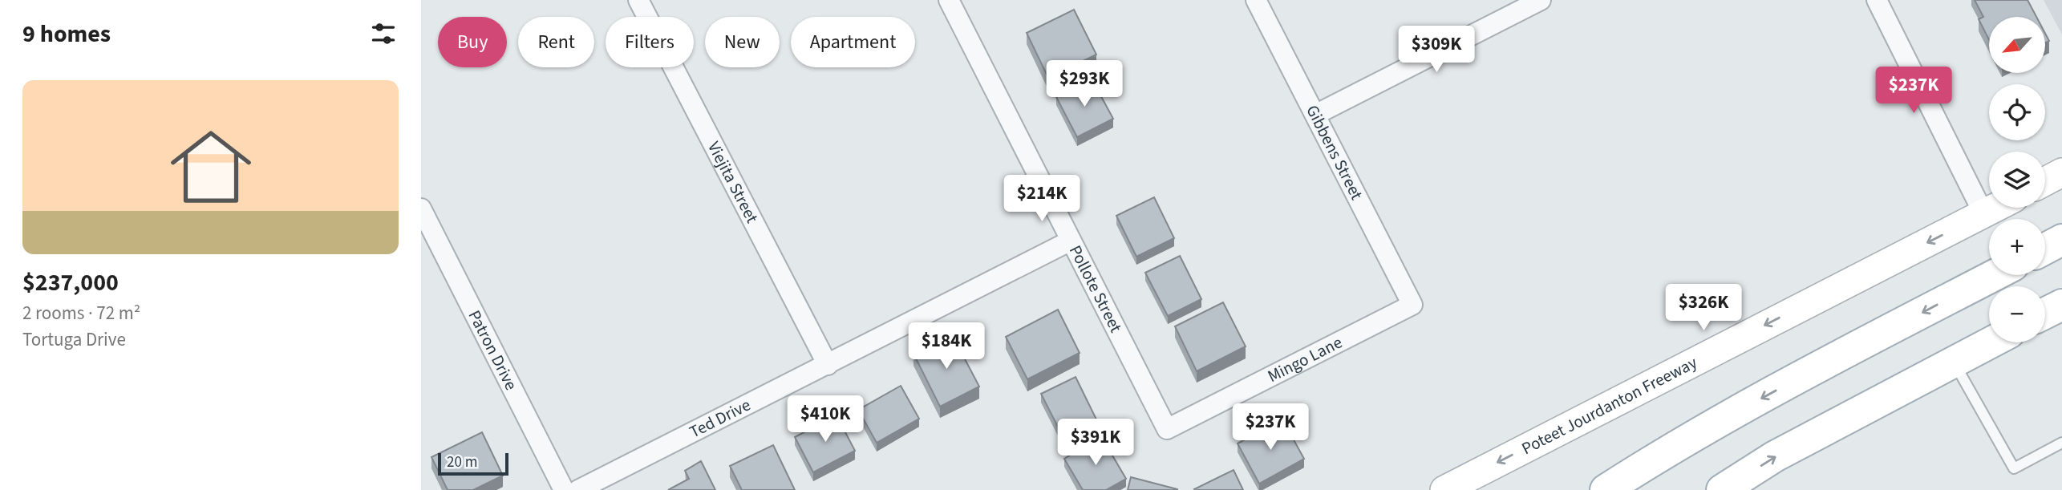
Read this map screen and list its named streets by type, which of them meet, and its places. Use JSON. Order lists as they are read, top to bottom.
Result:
{
  "streets": {
    "street": [
      "Gibbens Street",
      "Viejita Street",
      "Pollote Street",
      "Patron Drive",
      "Mingo Lane",
      "Poteet Jourdanton Freeway",
      "Ted Drive"
    ]
  },
  "crossings": [
    ["Gibbens Street", "Mingo Lane"],
    ["Viejita Street", "Ted Drive"],
    ["Pollote Street", "Mingo Lane"],
    ["Pollote Street", "Ted Drive"]
  ],
  "one_way": ["Poteet Jourdanton Freeway"],
  "scale_bar": "20 m",
  "north": "bottom left",
  "page": {
    "heading": "9 homes",
    "map_buttons": ["+", "−"],
    "chip": [
      "Buy",
      "Rent",
      "Filters",
      "New",
      "Apartment"
    ],
    "price": [
      "$309K",
      "$293K",
      "$237K",
      "$214K",
      "$326K",
      "$184K",
      "$410K",
      "$237K",
      "$391K"
    ],
    "list": [
      {
        "name": "$237,000",
        "note": "2 rooms · 72 m² · Tortuga Drive"
      }
    ],
    "scale": "20 m"
  }
}
